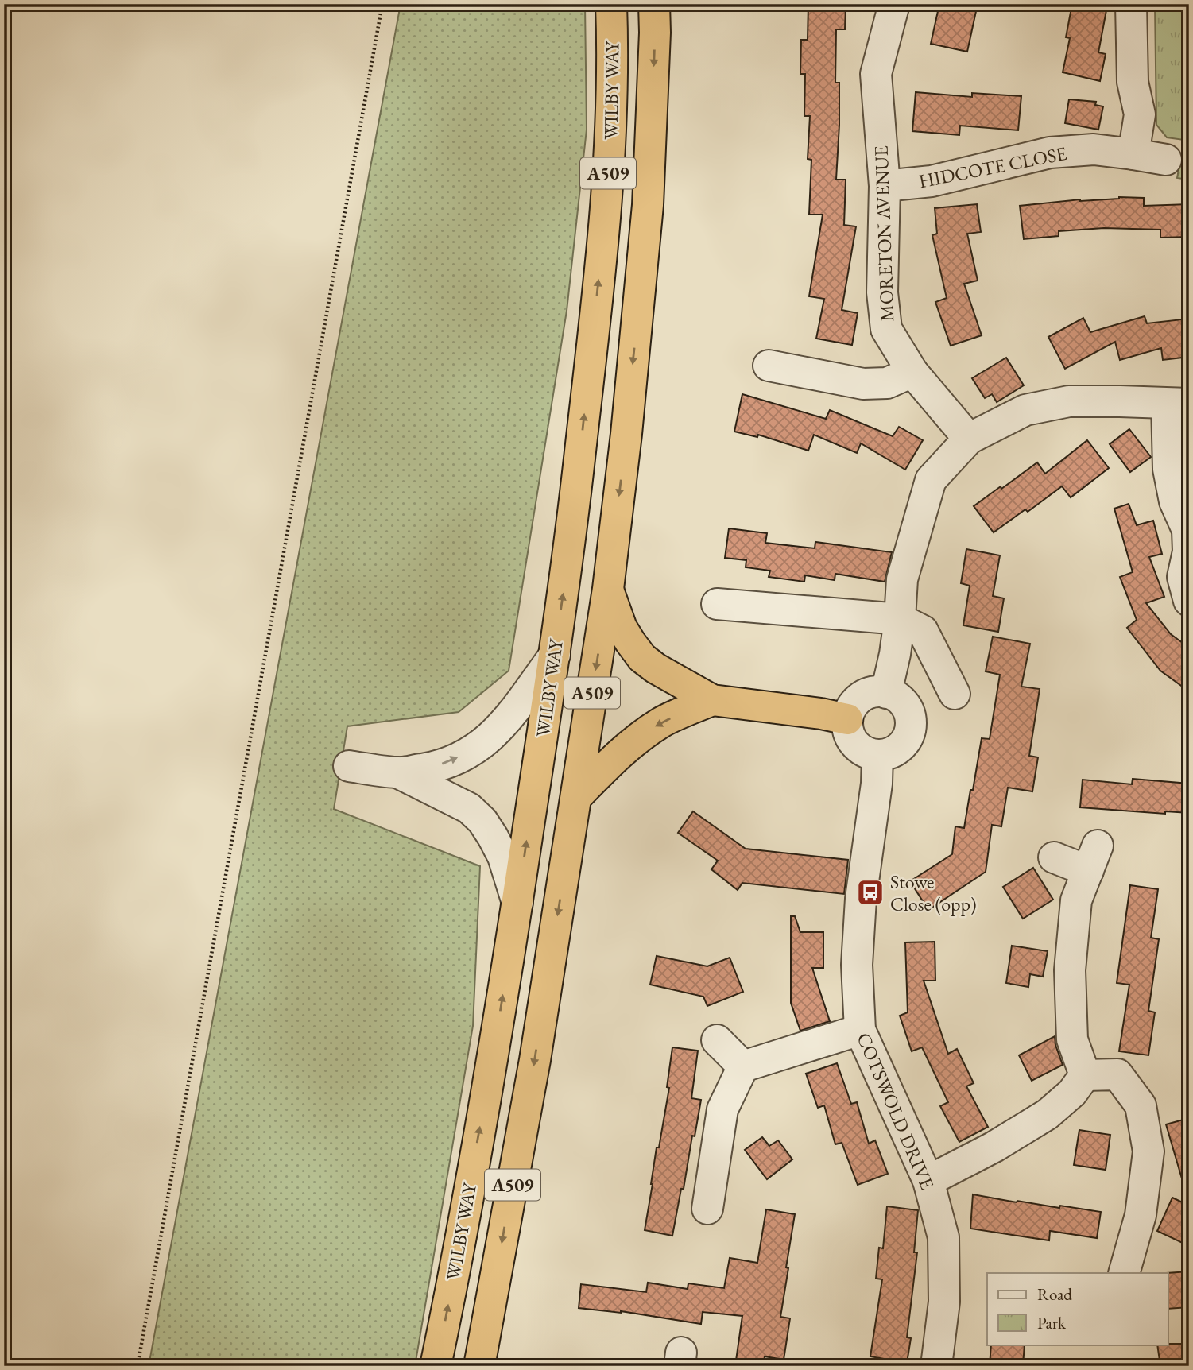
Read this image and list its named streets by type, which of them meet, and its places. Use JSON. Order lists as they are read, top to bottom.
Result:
{
  "streets": {
    "highway": ["WILBY WAY", "A509"],
    "street": ["HIDCOTE CLOSE", "MORETON AVENUE", "COTSWOLD DRIVE"]
  },
  "crossings": [
    ["HIDCOTE CLOSE", "MORETON AVENUE"]
  ],
  "places": {
    "bus stop": ["Stowe Close (opp)"]
  },
  "legend": ["Road", "Park"]
}
